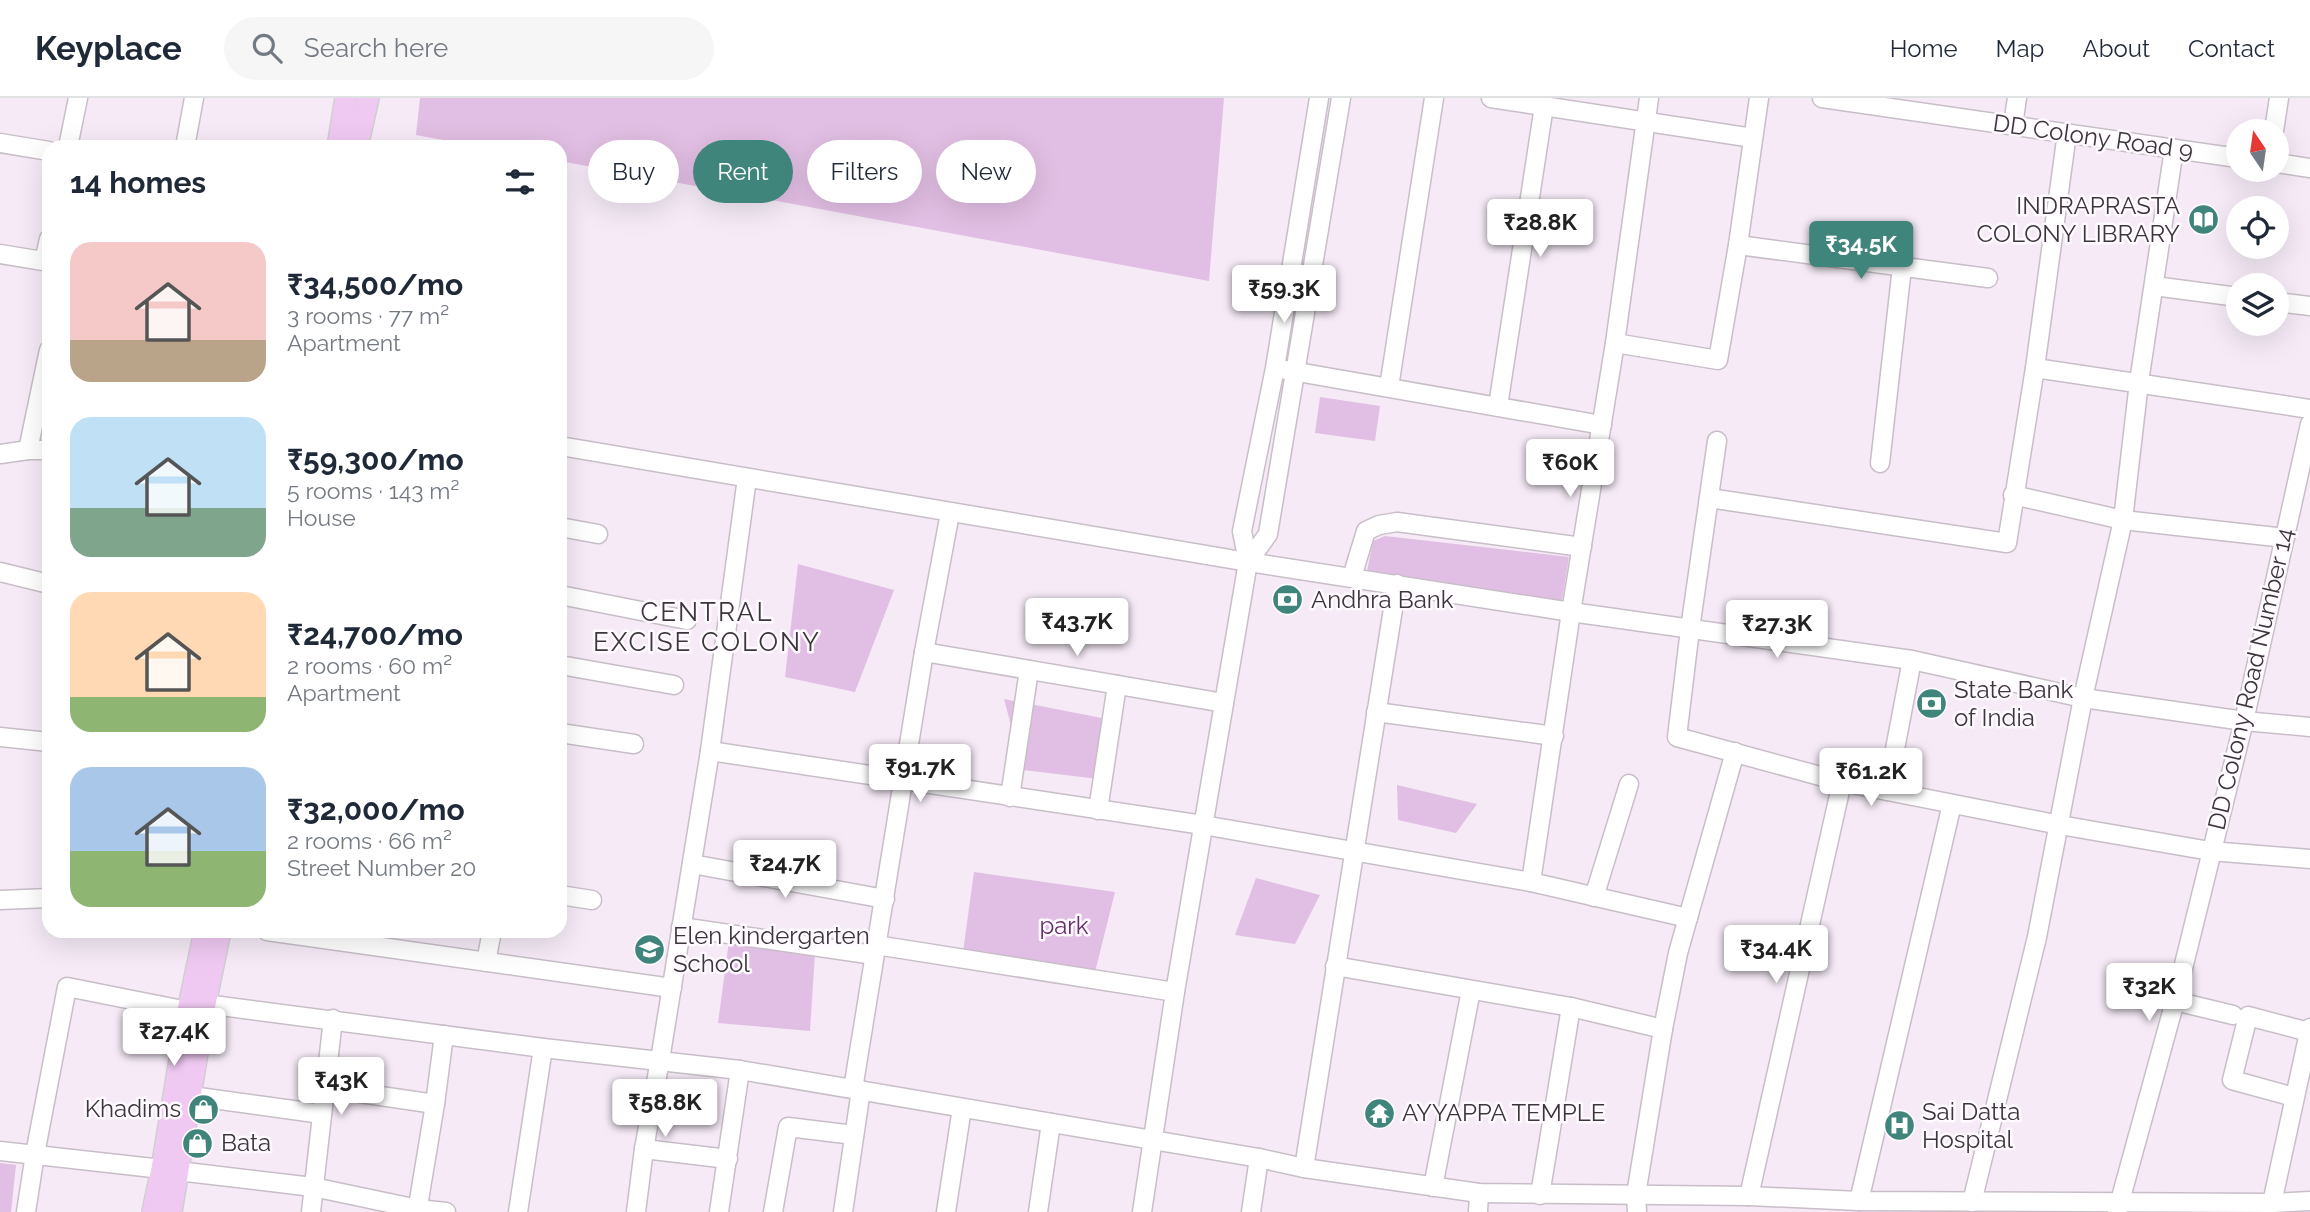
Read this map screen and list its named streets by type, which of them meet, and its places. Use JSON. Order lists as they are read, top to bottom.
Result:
{
  "streets": {
    "street": ["DD Colony Road 9", "DD Colony Road Number 14"]
  },
  "districts": ["CENTRAL EXCISE COLONY"],
  "parks": ["park"],
  "places": {
    "library": ["INDRAPRASTA COLONY LIBRARY"],
    "bank": ["Andhra Bank", "State Bank of India"],
    "school or university": ["Elen kindergarten School"],
    "shop": ["Khadims", "Bata"],
    "temple": ["AYYAPPA TEMPLE"],
    "hospital": ["Sai Datta Hospital"]
  },
  "north": "top",
  "page": {
    "header": "Keyplace",
    "search": "Search here",
    "nav": [
      "Home",
      "Map",
      "About",
      "Contact"
    ],
    "chip": [
      "Buy",
      "Rent",
      "Filters",
      "New"
    ],
    "heading": "14 homes",
    "price": [
      "₹28.8K",
      "₹34.5K",
      "₹59.3K",
      "₹60K",
      "₹43.7K",
      "₹27.3K",
      "₹91.7K",
      "₹61.2K",
      "₹24.7K",
      "₹34.4K",
      "₹32K",
      "₹27.4K",
      "₹43K",
      "₹58.8K"
    ],
    "list": [
      {
        "name": "₹34,500/mo",
        "note": "3 rooms · 77 m² · Apartment"
      },
      {
        "name": "₹59,300/mo",
        "note": "5 rooms · 143 m² · House"
      },
      {
        "name": "₹24,700/mo",
        "note": "2 rooms · 60 m² · Apartment"
      },
      {
        "name": "₹32,000/mo",
        "note": "2 rooms · 66 m² · Street Number 20"
      }
    ]
  }
}
